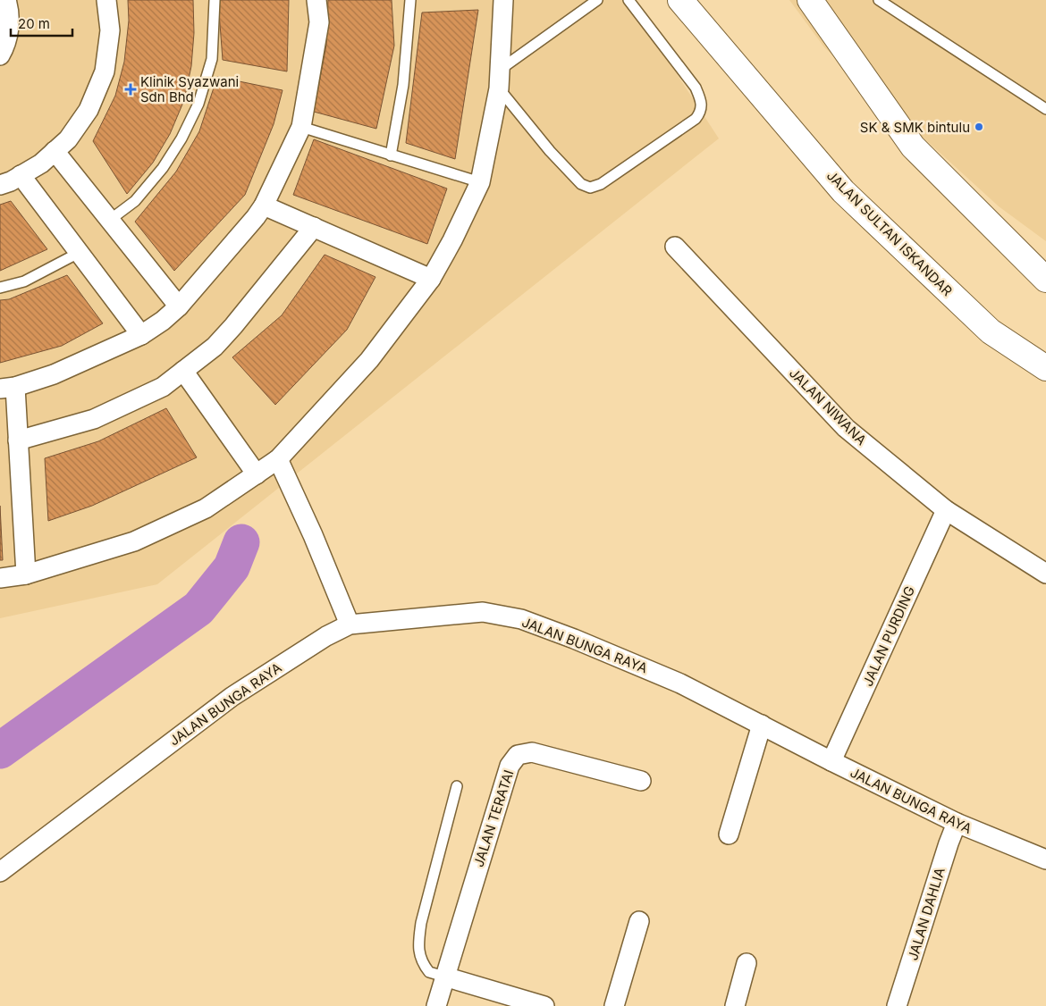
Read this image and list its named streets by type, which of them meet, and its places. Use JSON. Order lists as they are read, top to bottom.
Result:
{
  "streets": {
    "main road": ["JALAN SULTAN ISKANDAR"],
    "street": [
      "JALAN NIWANA",
      "JALAN PURDING",
      "JALAN BUNGA RAYA",
      "JALAN TERATAI",
      "JALAN DAHLIA"
    ]
  },
  "crossings": [
    ["JALAN NIWANA", "JALAN PURDING"],
    ["JALAN PURDING", "JALAN BUNGA RAYA"],
    ["JALAN BUNGA RAYA", "JALAN DAHLIA"]
  ],
  "places": {
    "health": ["Klinik Syazwani Sdn Bhd"],
    "other": ["SK & SMK bintulu"]
  },
  "scale_bar": "20 m"
}
